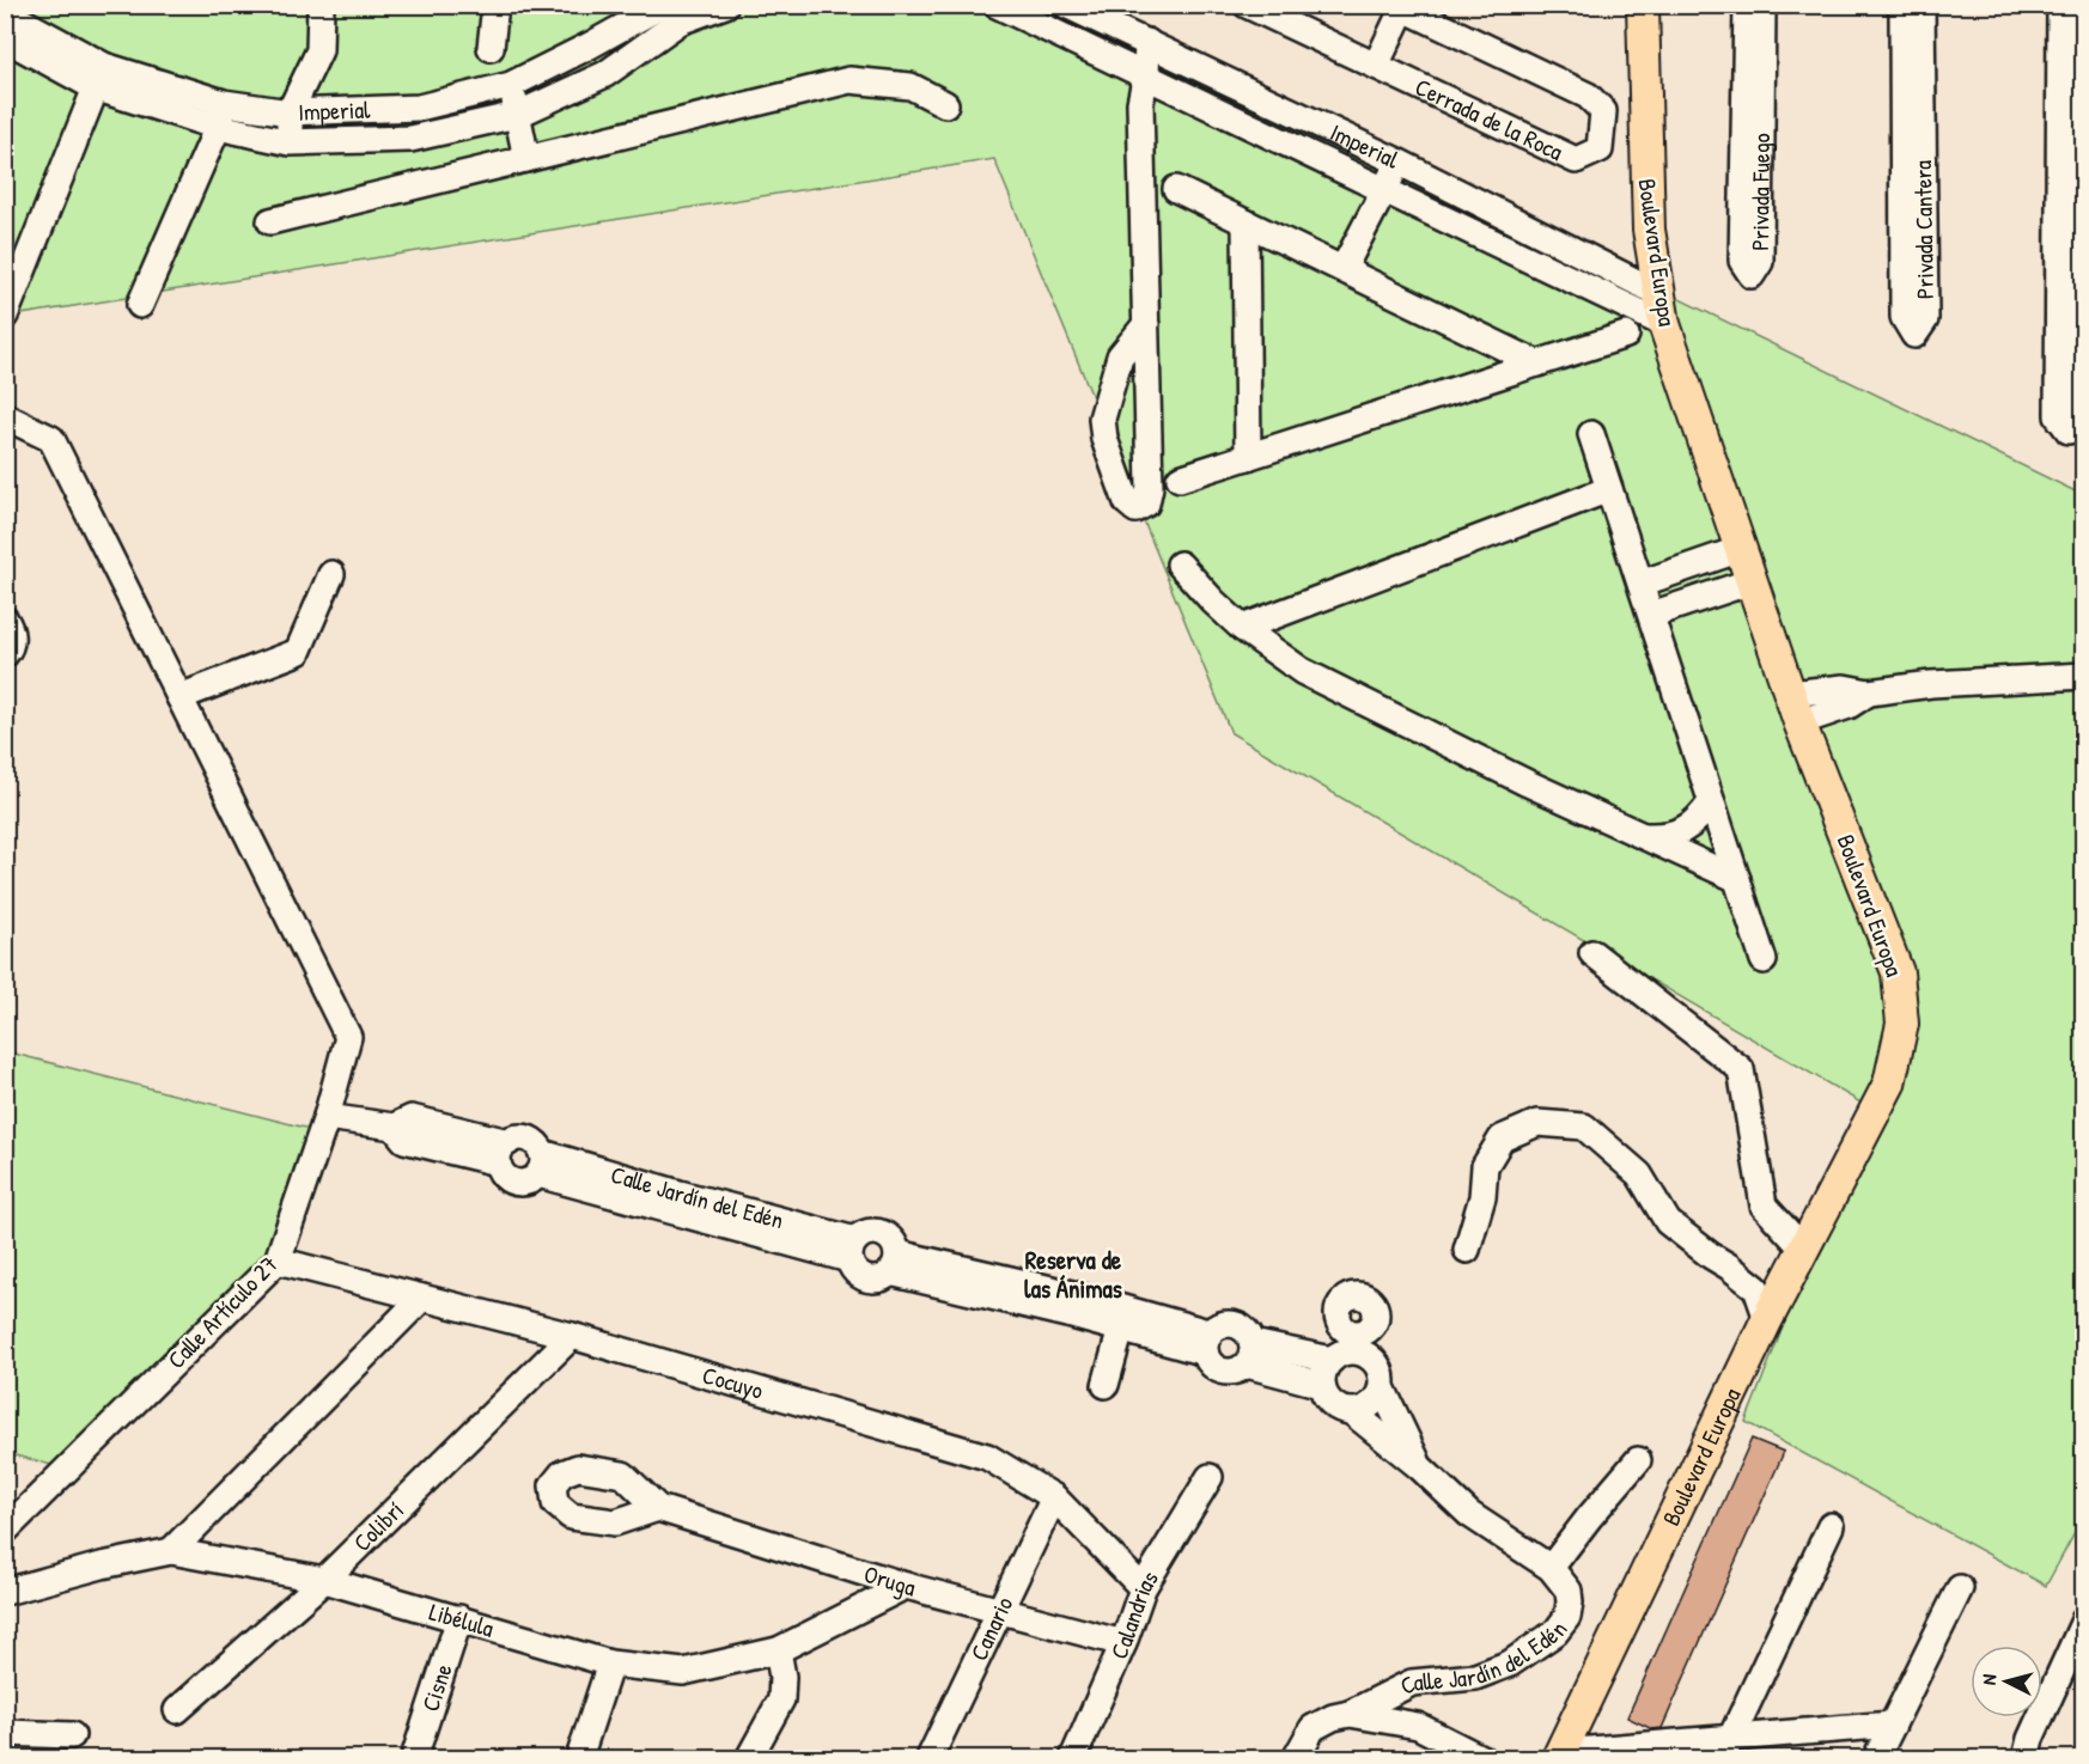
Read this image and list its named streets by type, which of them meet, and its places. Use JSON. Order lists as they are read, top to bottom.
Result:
{
  "streets": {
    "main road": ["Boulevard Europa"],
    "street": [
      "Imperial",
      "Cerrada de la Roca",
      "Privada Fuego",
      "Privada Cantera",
      "Calle Jardín del Edén",
      "Calle Artículo 27",
      "Cocuyo",
      "Colibrí",
      "Oruga",
      "Calandrias",
      "Libélula",
      "Canario",
      "Cisne"
    ]
  },
  "crossings": [
    ["Imperial", "Boulevard Europa"],
    ["Calle Artículo 27", "Cocuyo"],
    ["Cocuyo", "Colibrí"],
    ["Cocuyo", "Calandrias"],
    ["Cocuyo", "Canario"],
    ["Colibrí", "Libélula"],
    ["Oruga", "Calandrias"],
    ["Oruga", "Libélula"],
    ["Oruga", "Canario"],
    ["Libélula", "Cisne"]
  ],
  "districts": ["Reserva de las Ánimas"],
  "north": "left"
}
